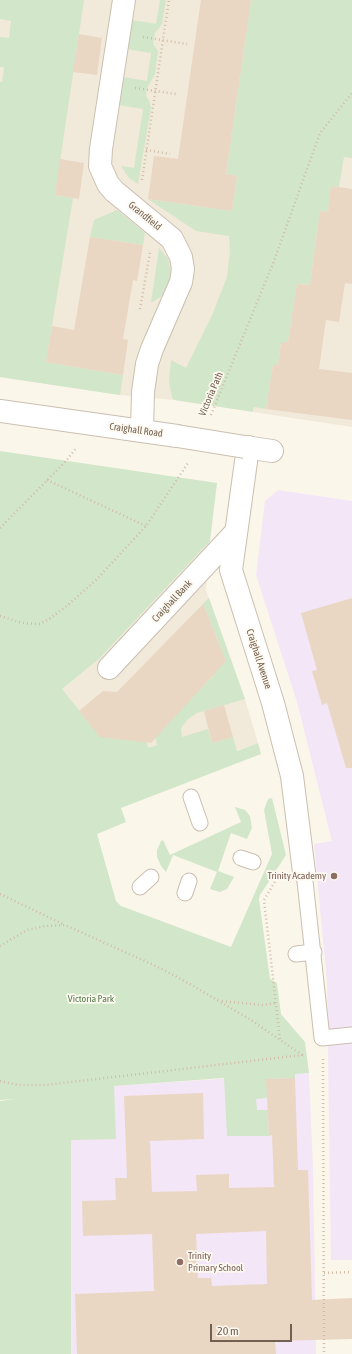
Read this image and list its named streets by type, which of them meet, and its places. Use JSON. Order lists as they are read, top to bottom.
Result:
{
  "streets": {
    "street": [
      "Grandfield",
      "Craighall Road",
      "Craighall Bank",
      "Craighall Avenue"
    ],
    "path": ["Victoria Path"]
  },
  "crossings": [
    ["Grandfield", "Craighall Road"],
    ["Craighall Road", "Craighall Avenue"],
    ["Craighall Bank", "Craighall Avenue"]
  ],
  "parks": ["Victoria Park"],
  "places": ["Trinity Academy", "Trinity Primary School"],
  "scale_bar": "20 m"
}
